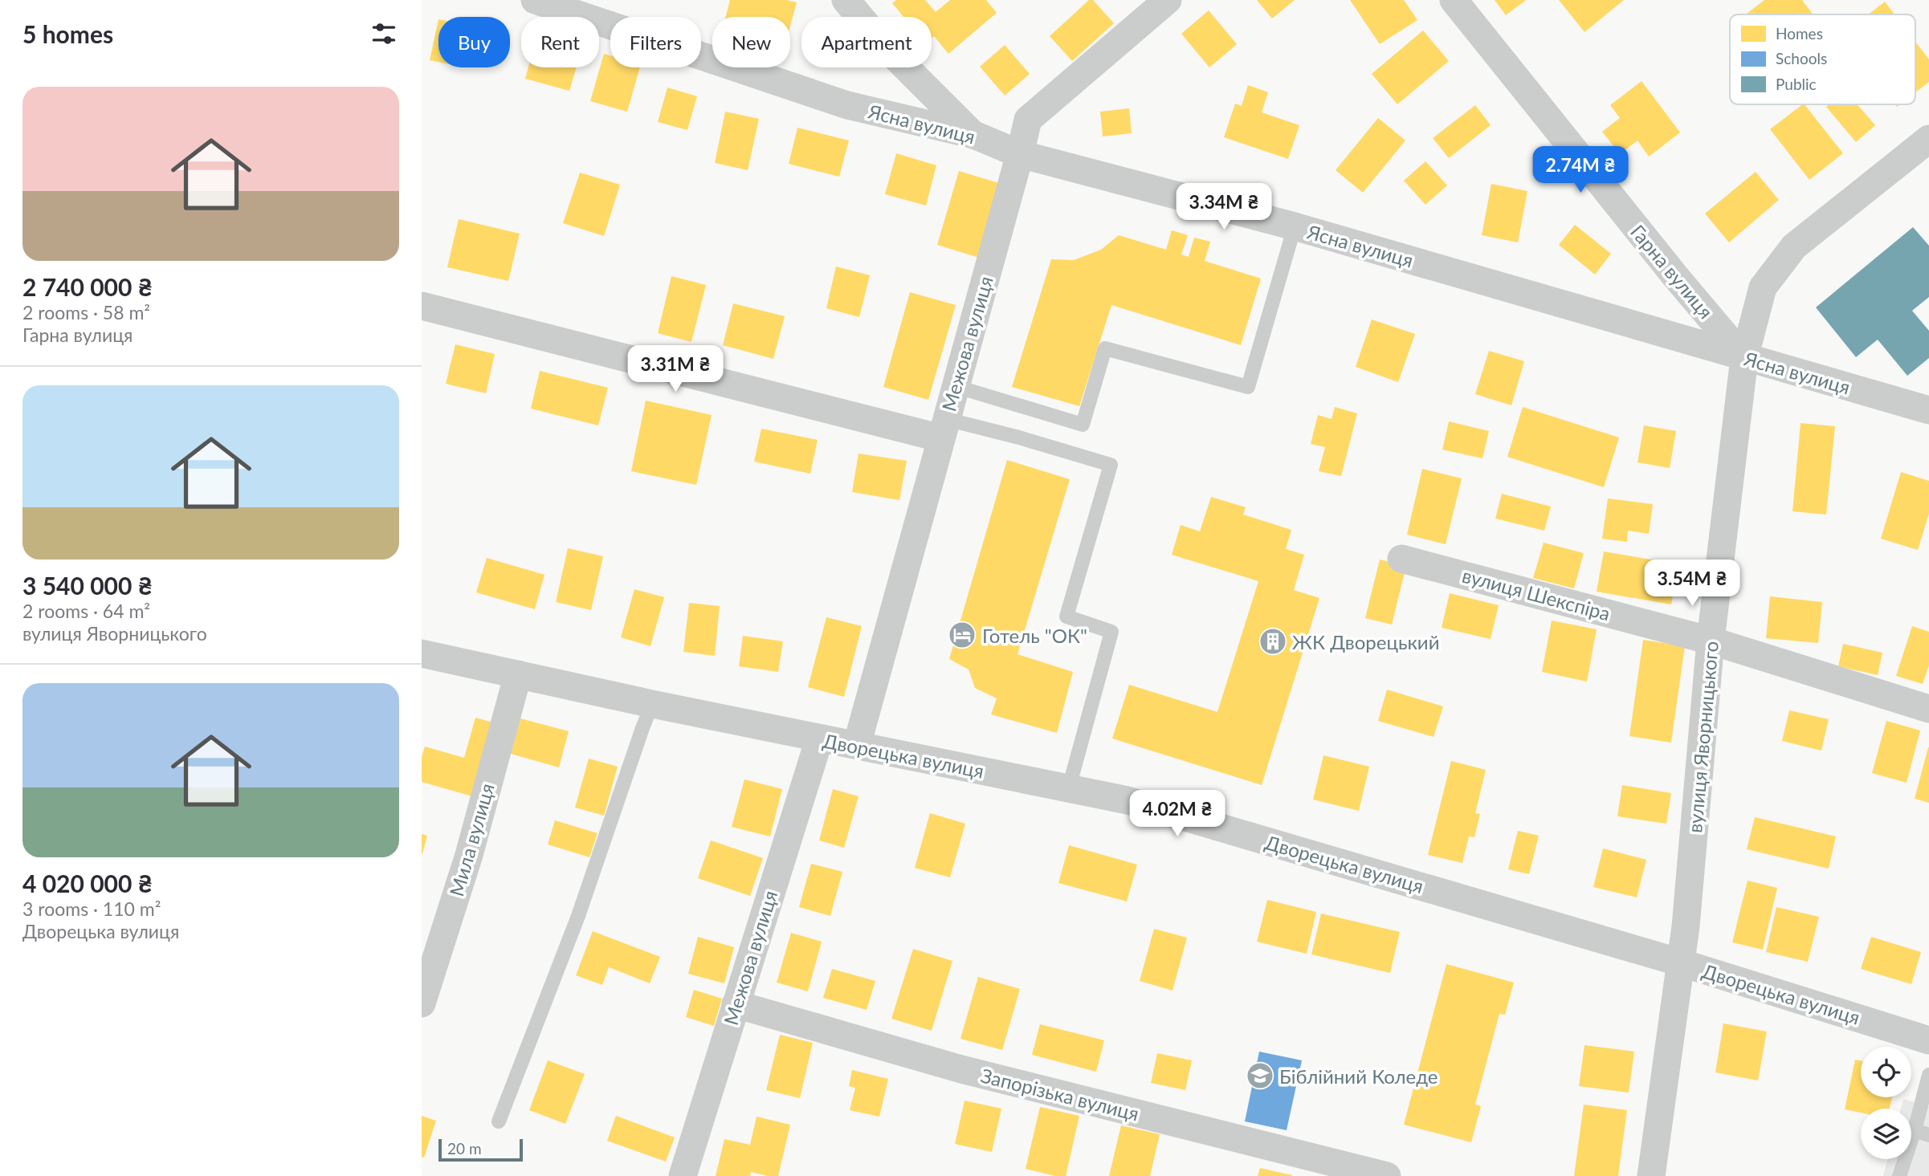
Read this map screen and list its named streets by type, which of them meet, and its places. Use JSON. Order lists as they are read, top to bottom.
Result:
{
  "streets": {
    "street": [
      "Ясна вулиця",
      "Гарна вулиця",
      "Межова вулиця",
      "вулиця Шекспіра",
      "вулиця Яворницького",
      "Дворецька вулиця",
      "Мила вулиця",
      "Запорізька вулиця"
    ]
  },
  "crossings": [
    ["Ясна вулиця", "Гарна вулиця"],
    ["Ясна вулиця", "Межова вулиця"],
    ["Ясна вулиця", "вулиця Яворницького"],
    ["Гарна вулиця", "вулиця Яворницького"],
    ["Межова вулиця", "Дворецька вулиця"],
    ["Межова вулиця", "Запорізька вулиця"],
    ["вулиця Шекспіра", "вулиця Яворницького"],
    ["вулиця Яворницького", "Дворецька вулиця"],
    ["Дворецька вулиця", "Мила вулиця"]
  ],
  "places": {
    "hotel": ["Готель \"ОК\""],
    "building": ["ЖК Дворецький"],
    "school or university": ["Біблійний Коледе"]
  },
  "legend": ["Homes", "Schools", "Public"],
  "scale_bar": "20 m",
  "page": {
    "heading": "5 homes",
    "chip": [
      "Buy",
      "Rent",
      "Filters",
      "New",
      "Apartment"
    ],
    "list": [
      {
        "name": "2 740 000 ₴",
        "note": "2 rooms · 58 m² · Гарна вулиця"
      },
      {
        "name": "3 540 000 ₴",
        "note": "2 rooms · 64 m² · вулиця Яворницького"
      },
      {
        "name": "4 020 000 ₴",
        "note": "3 rooms · 110 m² · Дворецька вулиця"
      }
    ],
    "price": [
      "2.74M ₴",
      "3.34M ₴",
      "3.31M ₴",
      "3.54M ₴",
      "4.02M ₴"
    ],
    "scale": "20 m"
  }
}
